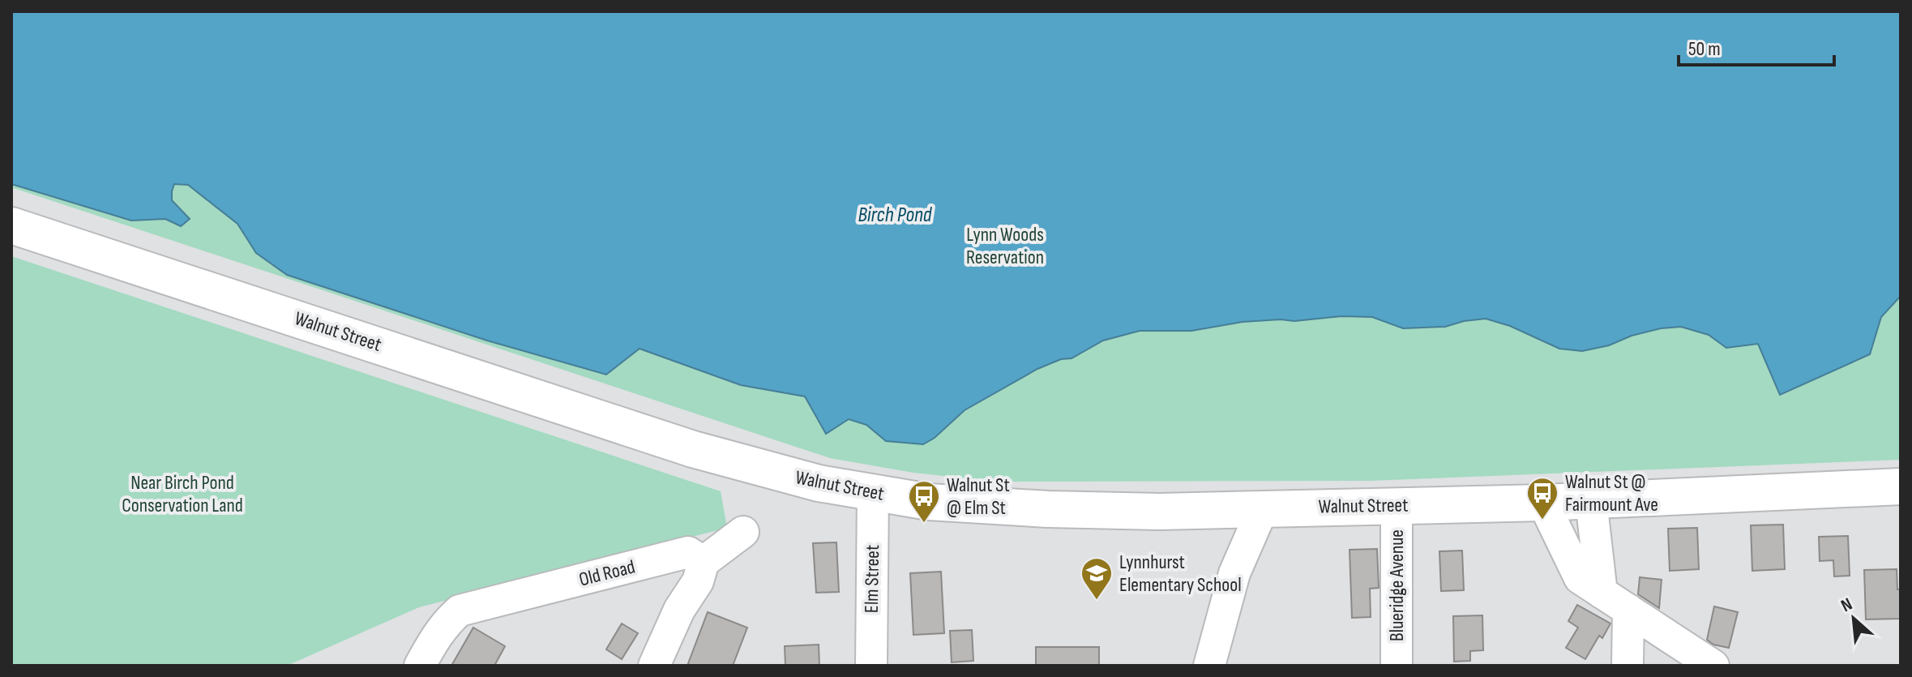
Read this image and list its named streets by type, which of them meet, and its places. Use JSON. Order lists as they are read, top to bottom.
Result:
{
  "streets": {
    "main road": ["Walnut Street"],
    "street": ["Old Road", "Elm Street", "Blueridge Avenue"]
  },
  "crossings": [
    ["Walnut Street", "Elm Street"],
    ["Walnut Street", "Blueridge Avenue"]
  ],
  "water": ["Birch Pond"],
  "parks": ["Lynn Woods Reservation", "Near Birch Pond Conservation Land"],
  "places": {
    "bus stop": ["Walnut St @ Fairmount Ave", "Walnut St @ Elm St"],
    "school or university": ["Lynnhurst Elementary School"]
  },
  "scale_bar": "50 m",
  "north": "top left"
}
